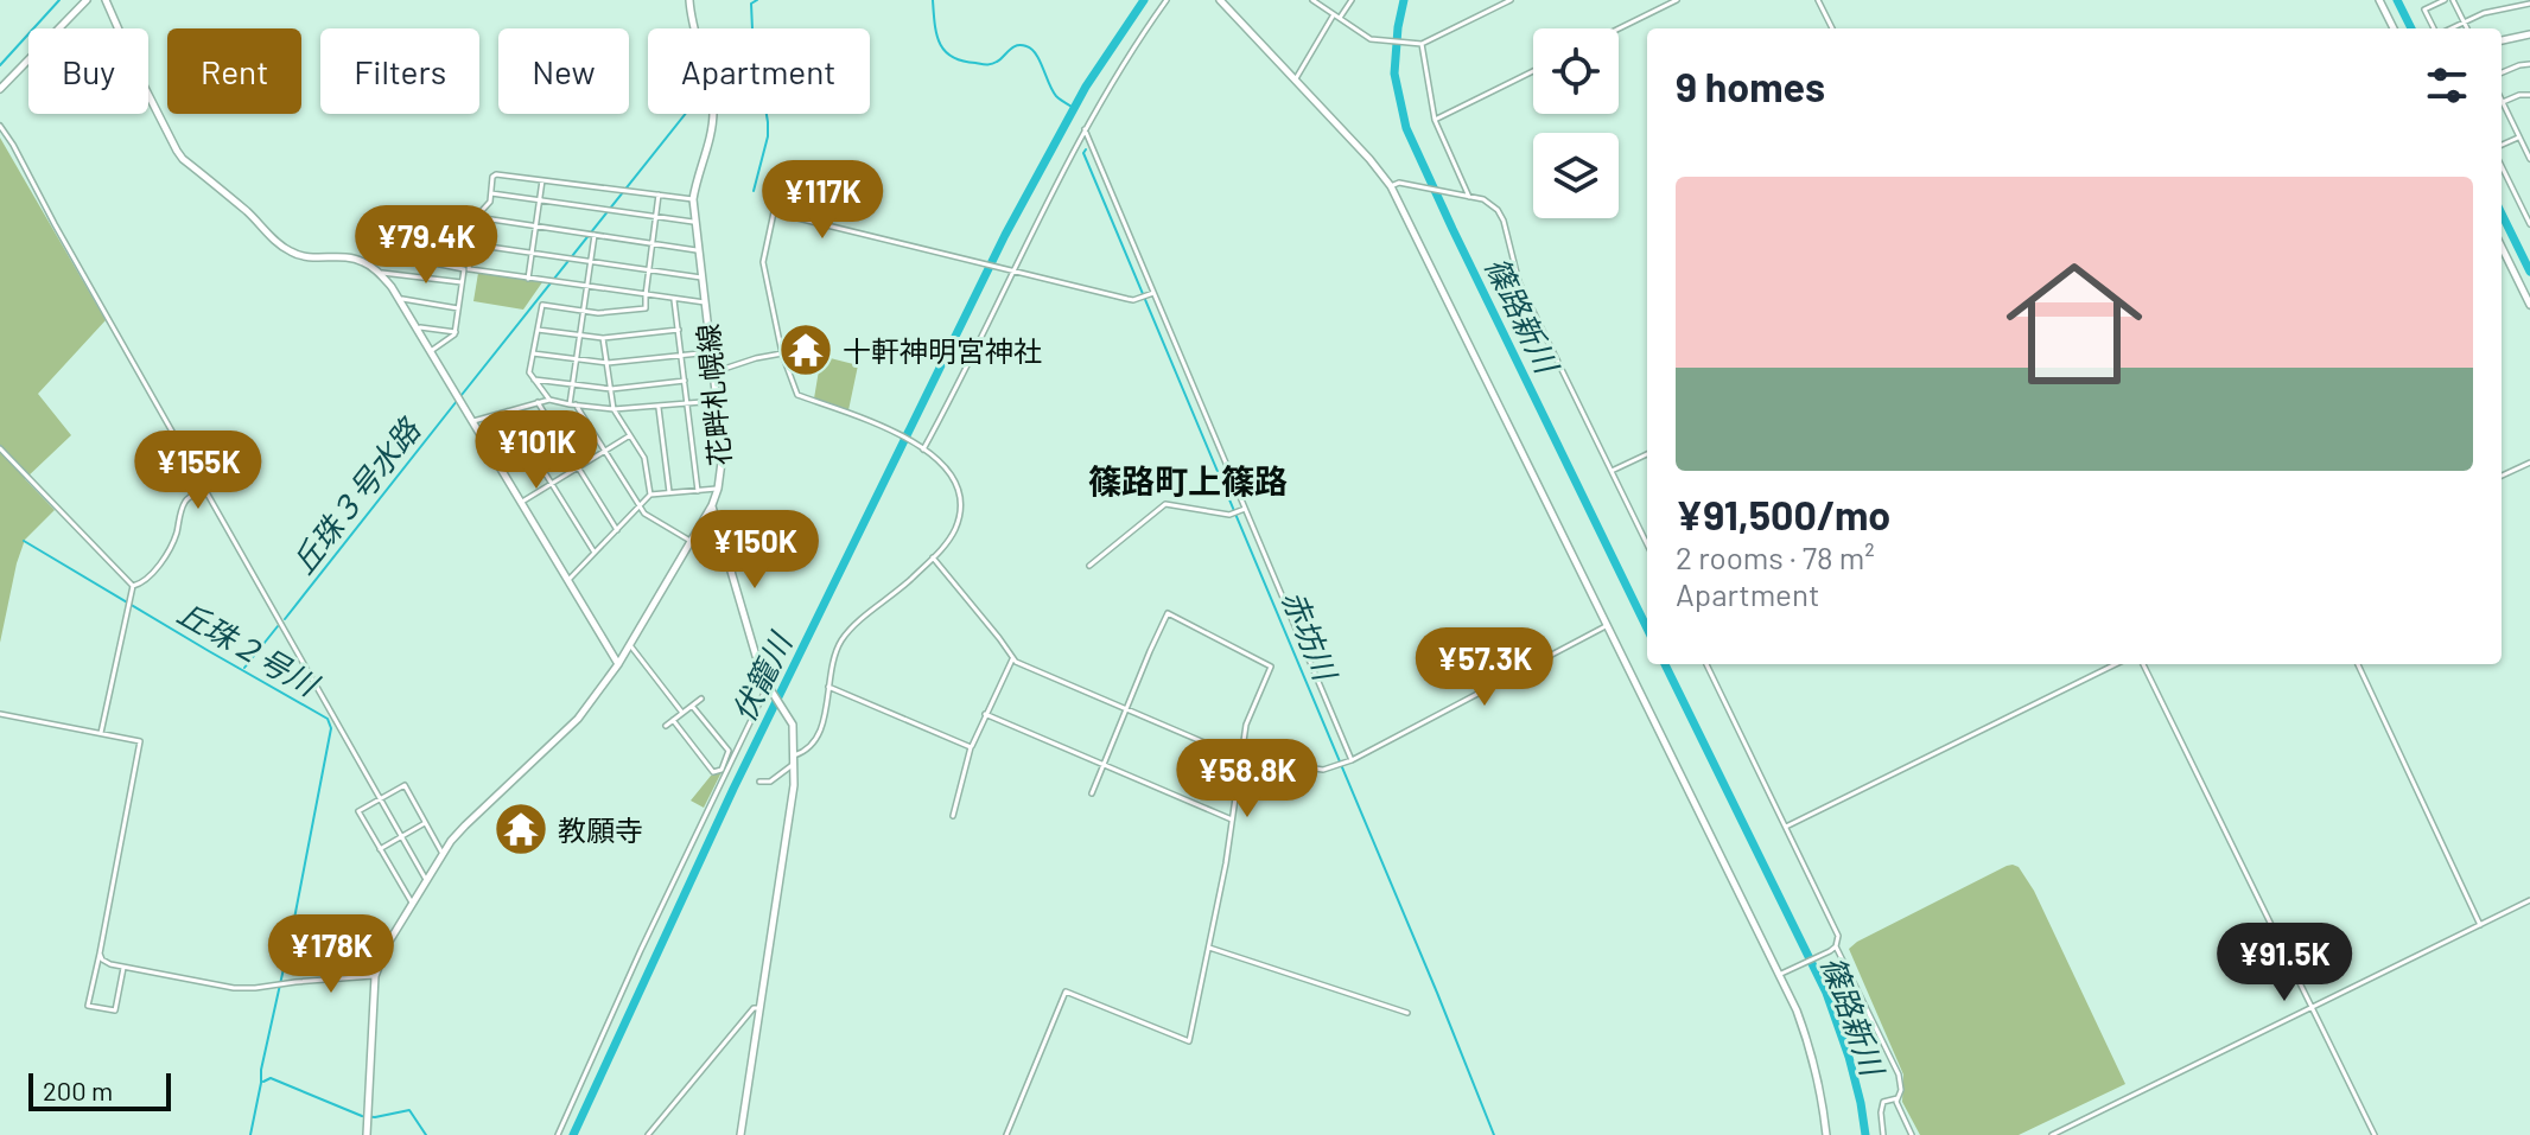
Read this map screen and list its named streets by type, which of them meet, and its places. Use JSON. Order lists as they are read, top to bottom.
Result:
{
  "streets": {
    "street": ["花畔札幌線"]
  },
  "districts": ["篠路町上篠路"],
  "water": [
    "篠路新川",
    "丘珠３号水路",
    "赤坊川",
    "丘珠２号川",
    "伏籠川"
  ],
  "places": {
    "temple": ["十軒神明宮神社", "教願寺"]
  },
  "scale_bar": "200 m",
  "page": {
    "chip": [
      "Buy",
      "Rent",
      "Filters",
      "New",
      "Apartment"
    ],
    "heading": "9 homes",
    "list": [
      {
        "name": "¥91,500/mo",
        "note": "2 rooms · 78 m² · Apartment"
      }
    ],
    "price": [
      "¥117K",
      "¥79.4K",
      "¥101K",
      "¥155K",
      "¥150K",
      "¥57.3K",
      "¥58.8K",
      "¥178K",
      "¥91.5K"
    ],
    "scale": "200 m"
  }
}
